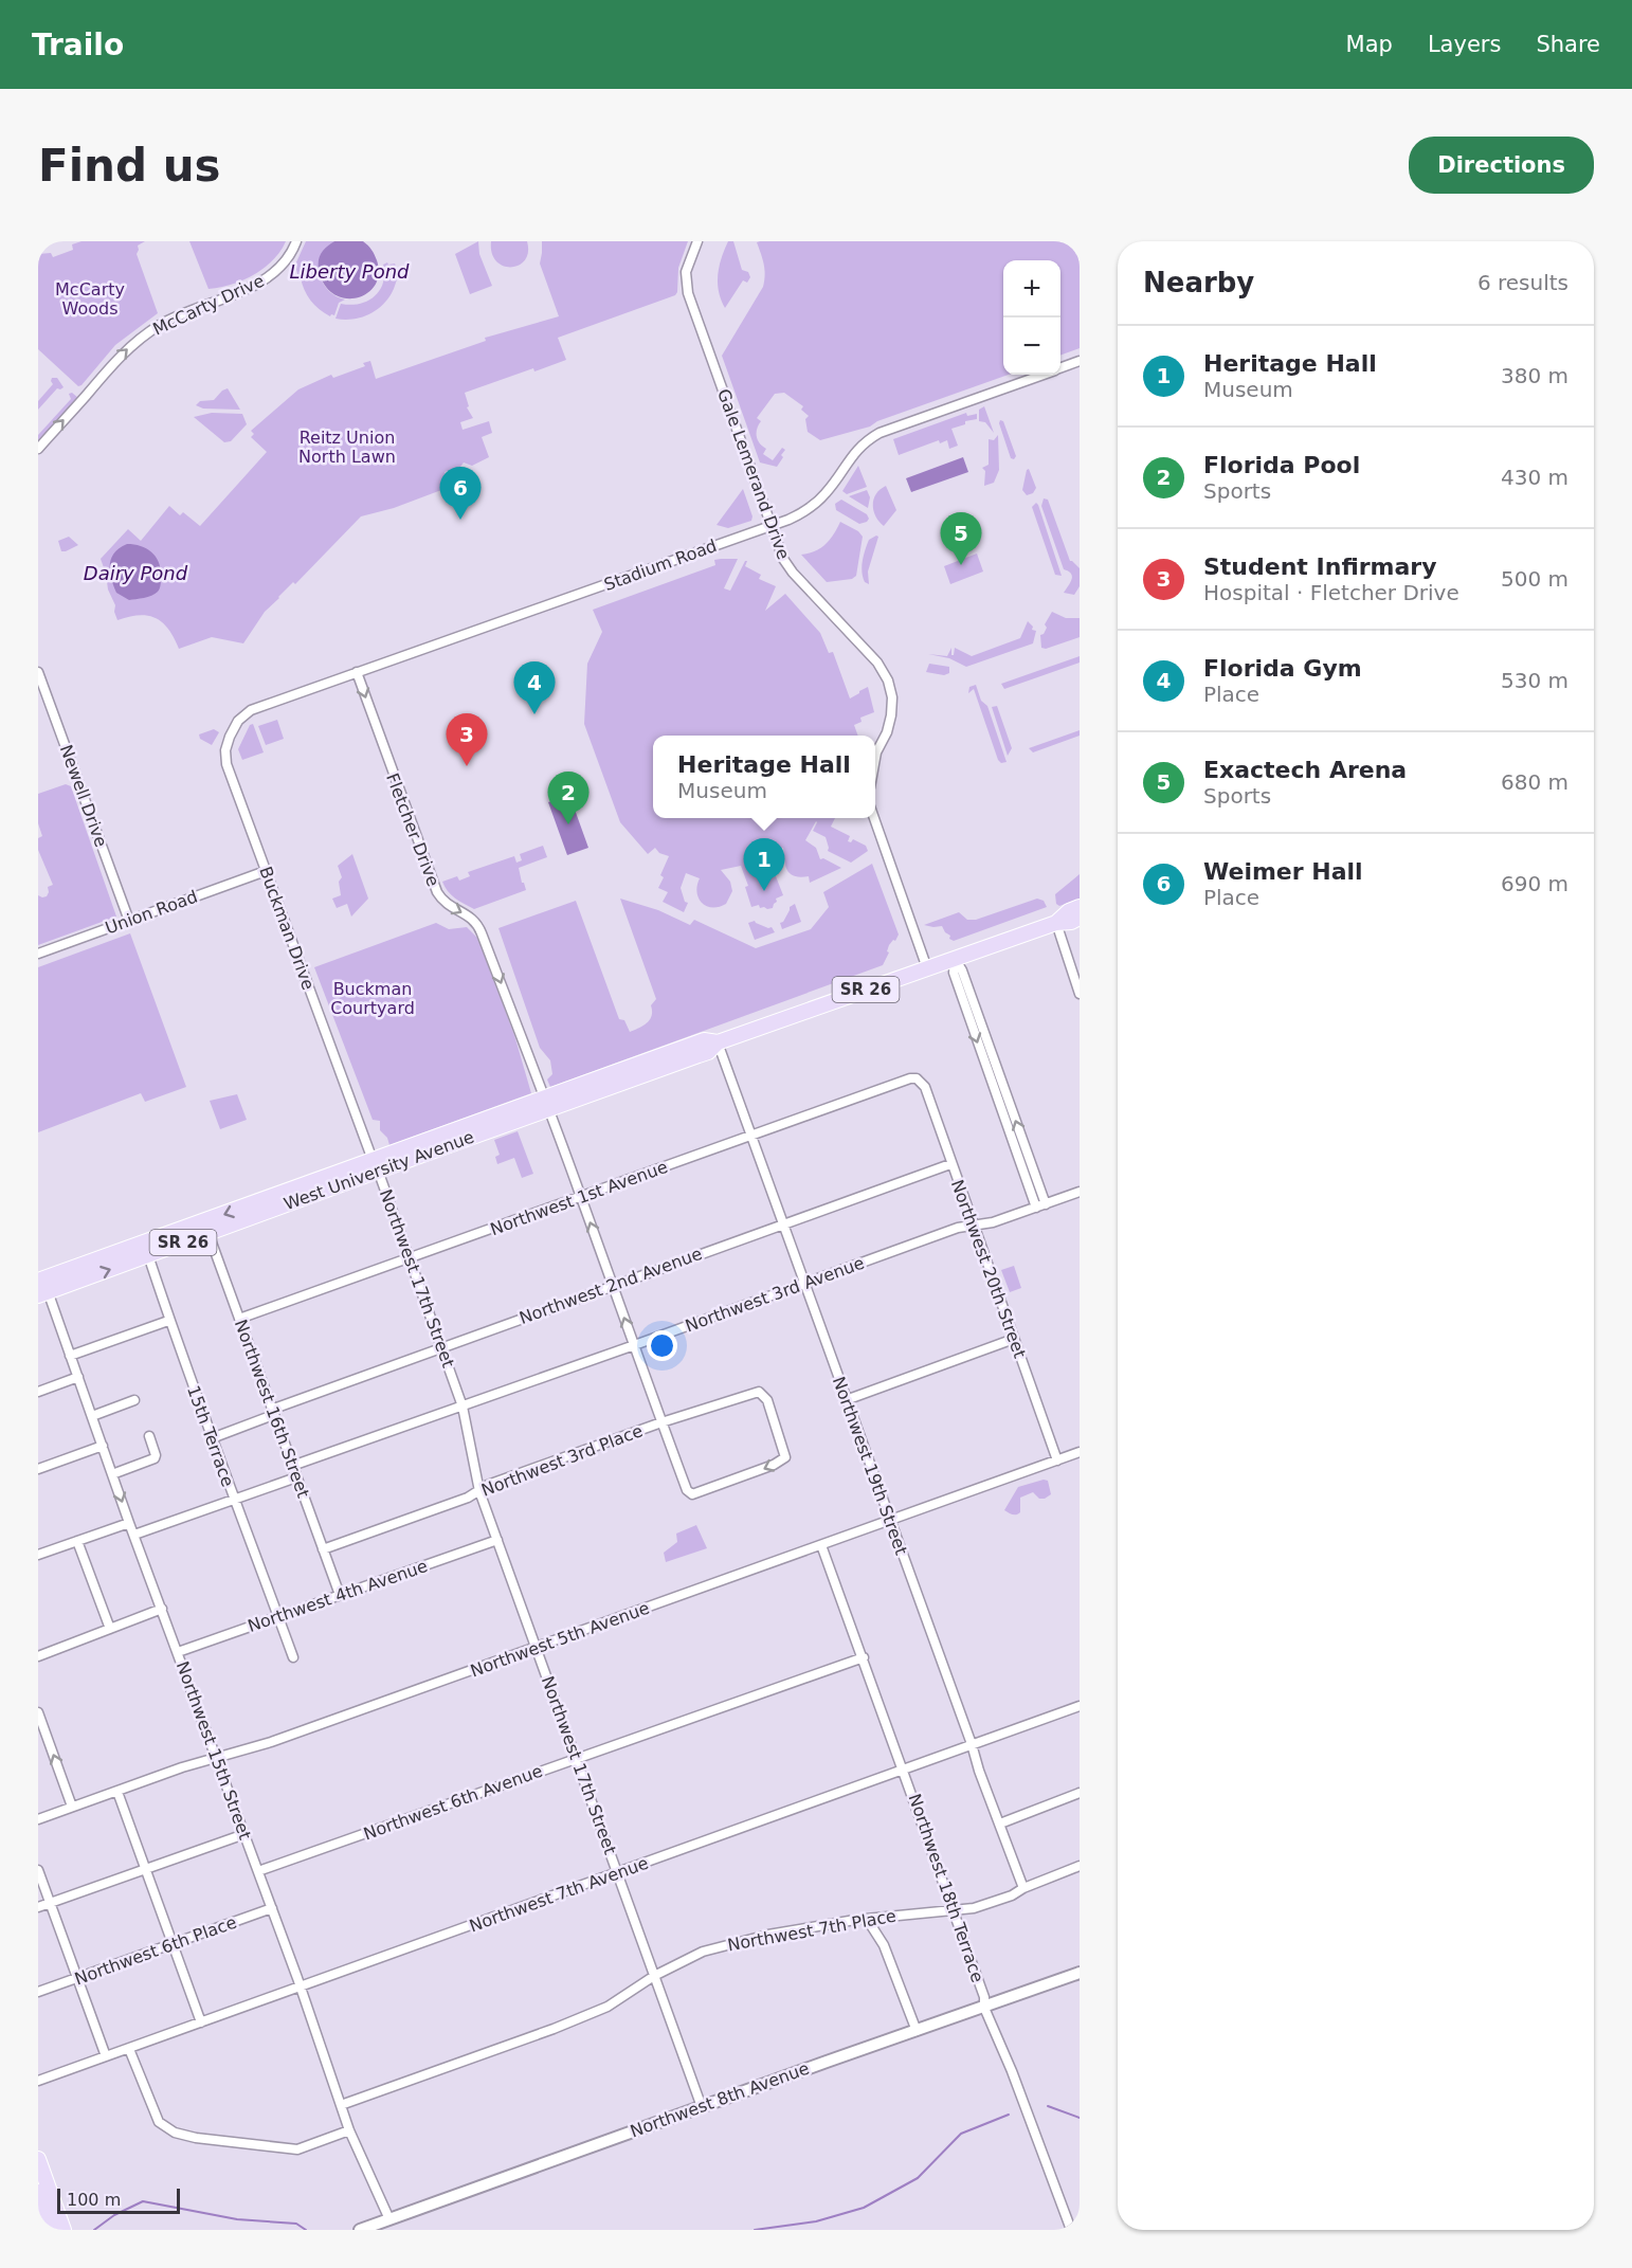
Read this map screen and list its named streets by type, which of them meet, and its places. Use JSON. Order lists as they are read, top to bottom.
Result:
{
  "streets": {
    "main road": ["SR 26", "West University Avenue"],
    "street": [
      "McCarty Drive",
      "Gale Lemerand Drive",
      "Stadium Road",
      "Newell Drive",
      "Fletcher Drive",
      "Union Road",
      "Buckman Drive",
      "Northwest 1st Avenue",
      "Northwest 20th Street",
      "Northwest 17th Street",
      "Northwest 2nd Avenue",
      "Northwest 3rd Avenue",
      "Northwest 16th Street",
      "15th Terrace",
      "Northwest 3rd Place",
      "Northwest 19th Street",
      "Northwest 4th Avenue",
      "Northwest 5th Avenue",
      "Northwest 15th Street",
      "Northwest 6th Avenue",
      "Northwest 18th Terrace",
      "Northwest 7th Avenue",
      "Northwest 7th Place",
      "Northwest 6th Place",
      "Northwest 8th Avenue"
    ]
  },
  "crossings": [
    ["Gale Lemerand Drive", "Stadium Road"],
    ["Stadium Road", "Fletcher Drive"],
    ["Stadium Road", "Buckman Drive"],
    ["Newell Drive", "Union Road"],
    ["Fletcher Drive", "West University Avenue"],
    ["Fletcher Drive", "Northwest 1st Avenue"],
    ["Fletcher Drive", "Northwest 2nd Avenue"],
    ["Fletcher Drive", "Northwest 3rd Avenue"],
    ["Fletcher Drive", "Northwest 3rd Place"],
    ["Union Road", "Buckman Drive"],
    ["Buckman Drive", "West University Avenue"],
    ["Buckman Drive", "Northwest 17th Street"],
    ["West University Avenue", "Northwest 17th Street"],
    ["West University Avenue", "Northwest 16th Street"],
    ["West University Avenue", "15th Terrace"],
    ["West University Avenue", "Northwest 19th Street"],
    ["West University Avenue", "Northwest 15th Street"],
    ["Northwest 1st Avenue", "Northwest 20th Street"],
    ["Northwest 1st Avenue", "Northwest 17th Street"],
    ["Northwest 1st Avenue", "Northwest 16th Street"],
    ["Northwest 1st Avenue", "Northwest 19th Street"],
    ["Northwest 20th Street", "Northwest 2nd Avenue"],
    ["Northwest 20th Street", "Northwest 3rd Avenue"],
    ["Northwest 20th Street", "Northwest 5th Avenue"],
    ["Northwest 17th Street", "Northwest 2nd Avenue"],
    ["Northwest 17th Street", "Northwest 3rd Avenue"],
    ["Northwest 17th Street", "Northwest 3rd Place"],
    ["Northwest 17th Street", "Northwest 4th Avenue"],
    ["Northwest 17th Street", "Northwest 5th Avenue"],
    ["Northwest 17th Street", "Northwest 6th Avenue"],
    ["Northwest 17th Street", "Northwest 7th Avenue"],
    ["Northwest 17th Street", "Northwest 7th Place"],
    ["Northwest 17th Street", "Northwest 8th Avenue"],
    ["Northwest 2nd Avenue", "Northwest 16th Street"],
    ["Northwest 2nd Avenue", "15th Terrace"],
    ["Northwest 2nd Avenue", "Northwest 19th Street"],
    ["Northwest 3rd Avenue", "Northwest 16th Street"],
    ["Northwest 3rd Avenue", "Northwest 19th Street"],
    ["Northwest 16th Street", "Northwest 3rd Place"],
    ["Northwest 16th Street", "Northwest 4th Avenue"],
    ["15th Terrace", "Northwest 4th Avenue"],
    ["Northwest 19th Street", "Northwest 5th Avenue"],
    ["Northwest 19th Street", "Northwest 7th Avenue"],
    ["Northwest 19th Street", "Northwest 7th Place"],
    ["Northwest 4th Avenue", "Northwest 15th Street"],
    ["Northwest 5th Avenue", "Northwest 15th Street"],
    ["Northwest 5th Avenue", "Northwest 18th Terrace"],
    ["Northwest 15th Street", "Northwest 6th Avenue"],
    ["Northwest 15th Street", "Northwest 7th Avenue"],
    ["Northwest 15th Street", "Northwest 7th Place"],
    ["Northwest 15th Street", "Northwest 6th Place"],
    ["Northwest 15th Street", "Northwest 8th Avenue"],
    ["Northwest 6th Avenue", "Northwest 18th Terrace"],
    ["Northwest 18th Terrace", "Northwest 7th Avenue"],
    ["Northwest 18th Terrace", "Northwest 7th Place"],
    ["Northwest 18th Terrace", "Northwest 8th Avenue"]
  ],
  "one_way": ["McCarty Drive"],
  "water": ["Liberty Pond", "Dairy Pond"],
  "parks": ["McCarty Woods", "Reitz Union North Lawn", "Buckman Courtyard"],
  "scale_bar": "100 m",
  "page": {
    "header": "Trailo",
    "nav": ["Map", "Layers", "Share"],
    "buttons": "Directions",
    "title": "Find us",
    "heading": ["Nearby", "6 results"],
    "map_buttons": ["+", "−"],
    "list": [
      {
        "mark": "1",
        "name": "Heritage Hall",
        "note": "Museum",
        "value": "380 m"
      },
      {
        "mark": "2",
        "name": "Florida Pool",
        "note": "Sports",
        "value": "430 m"
      },
      {
        "mark": "3",
        "name": "Student Infirmary",
        "note": "Hospital · Fletcher Drive",
        "value": "500 m"
      },
      {
        "mark": "4",
        "name": "Florida Gym",
        "note": "Place",
        "value": "530 m"
      },
      {
        "mark": "5",
        "name": "Exactech Arena",
        "note": "Sports",
        "value": "680 m"
      },
      {
        "mark": "6",
        "name": "Weimer Hall",
        "note": "Place",
        "value": "690 m"
      }
    ],
    "pins": [
      "6",
      "5",
      "4",
      "3",
      "2",
      "1"
    ],
    "popup": ["Heritage Hall", "Museum"],
    "scale": "100 m"
  }
}
